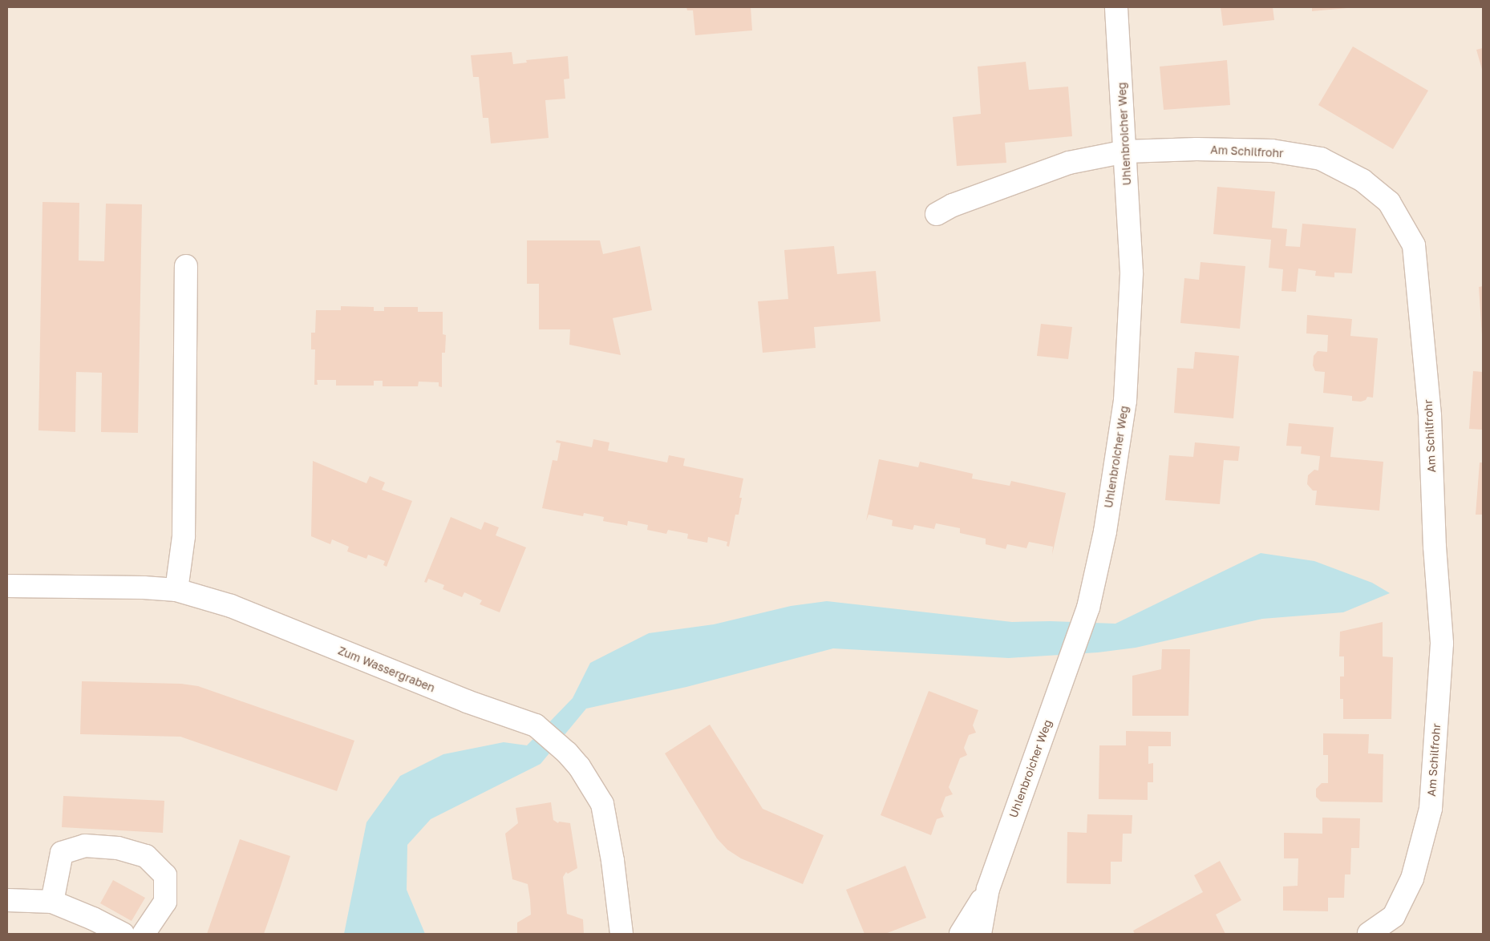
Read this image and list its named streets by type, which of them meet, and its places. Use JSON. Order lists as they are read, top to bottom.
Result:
{
  "streets": {
    "street": ["Uhlenbroicher Weg", "Am Schilfrohr", "Zum Wassergraben"]
  },
  "crossings": [
    ["Uhlenbroicher Weg", "Am Schilfrohr"]
  ]
}
